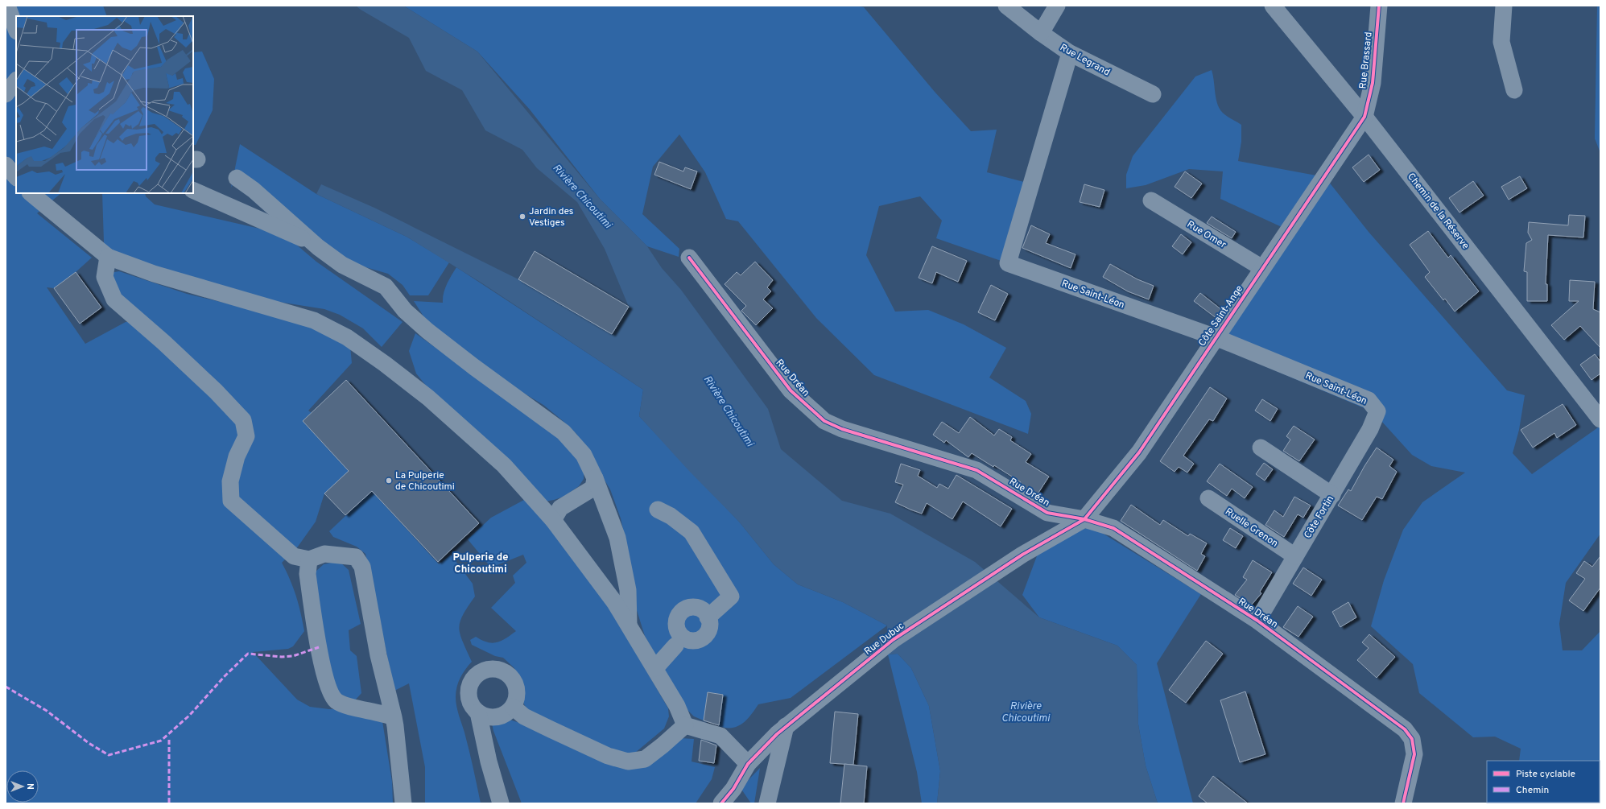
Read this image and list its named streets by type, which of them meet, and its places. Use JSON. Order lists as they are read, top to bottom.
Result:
{
  "streets": {
    "street": [
      "Rue Legrand",
      "Rue Brassard",
      "Chemin de la Réserve",
      "Rue Omer",
      "Rue Saint-Léon",
      "Côte Saint-Ange",
      "Rue Dréan",
      "Côte Fortin",
      "Ruelle Grenon",
      "Rue Dubuc"
    ]
  },
  "crossings": [
    ["Rue Legrand", "Rue Saint-Léon"],
    ["Rue Brassard", "Chemin de la Réserve"],
    ["Rue Brassard", "Côte Saint-Ange"],
    ["Chemin de la Réserve", "Côte Saint-Ange"],
    ["Rue Omer", "Côte Saint-Ange"],
    ["Rue Saint-Léon", "Côte Saint-Ange"],
    ["Rue Saint-Léon", "Côte Fortin"],
    ["Côte Saint-Ange", "Rue Dréan"],
    ["Côte Saint-Ange", "Rue Dubuc"],
    ["Rue Dréan", "Côte Fortin"],
    ["Rue Dréan", "Rue Dubuc"],
    ["Côte Fortin", "Ruelle Grenon"]
  ],
  "districts": ["Pulperie de Chicoutimi"],
  "water": ["Rivière Chicoutimi"],
  "places": ["Jardin des Vestiges", "La Pulperie de Chicoutimi"],
  "legend": ["Piste cyclable", "Chemin"],
  "north": "right"
}
